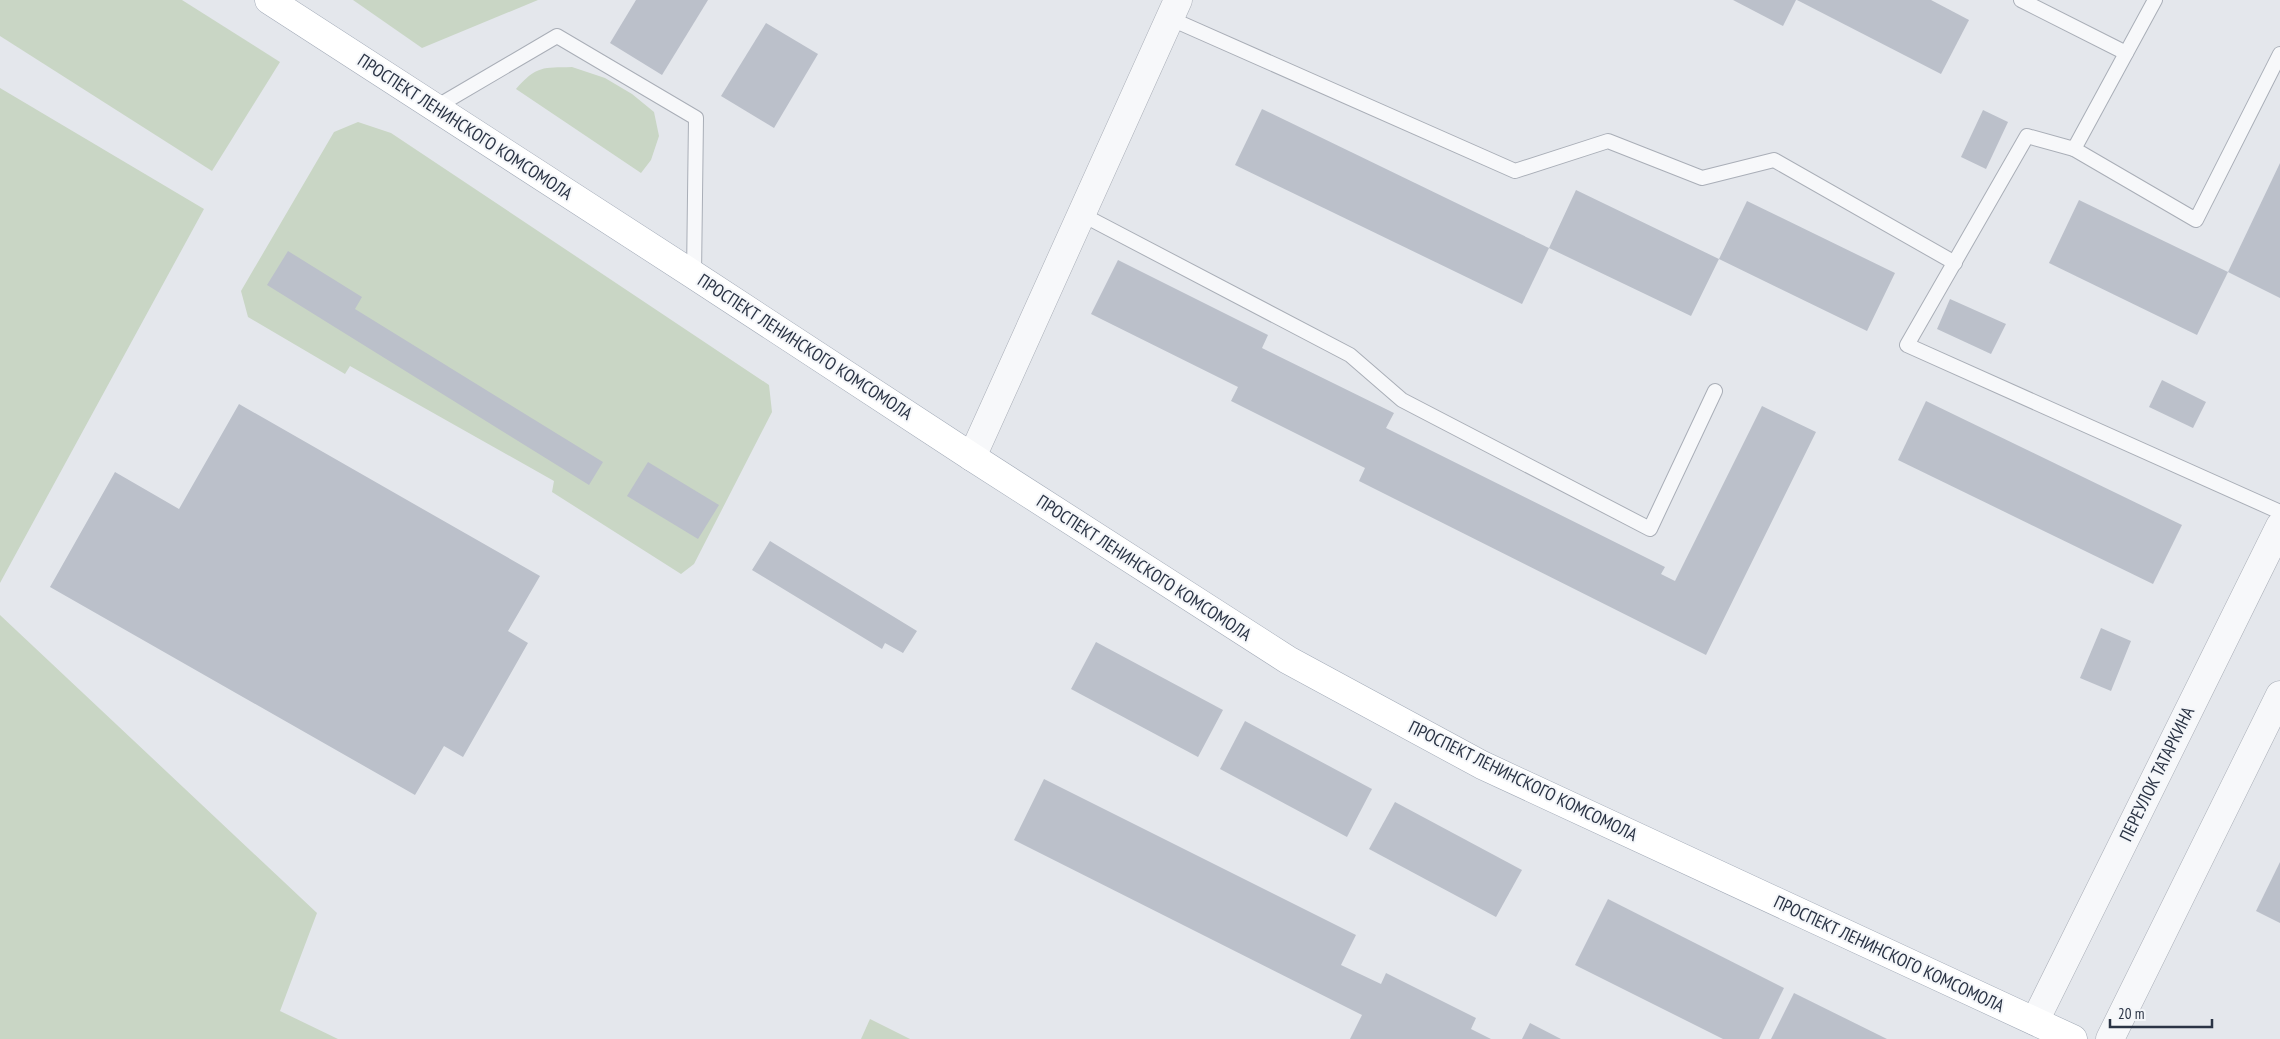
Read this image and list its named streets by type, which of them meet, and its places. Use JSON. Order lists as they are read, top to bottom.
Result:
{
  "streets": {
    "main road": ["ПРОСПЕКТ ЛЕНИНСКОГО КОМСОМОЛА"],
    "street": ["ПЕРЕУЛОК ТАТАРКИНА"]
  },
  "crossings": [
    ["ПРОСПЕКТ ЛЕНИНСКОГО КОМСОМОЛА", "ПЕРЕУЛОК ТАТАРКИНА"]
  ],
  "scale_bar": "20 m"
}
